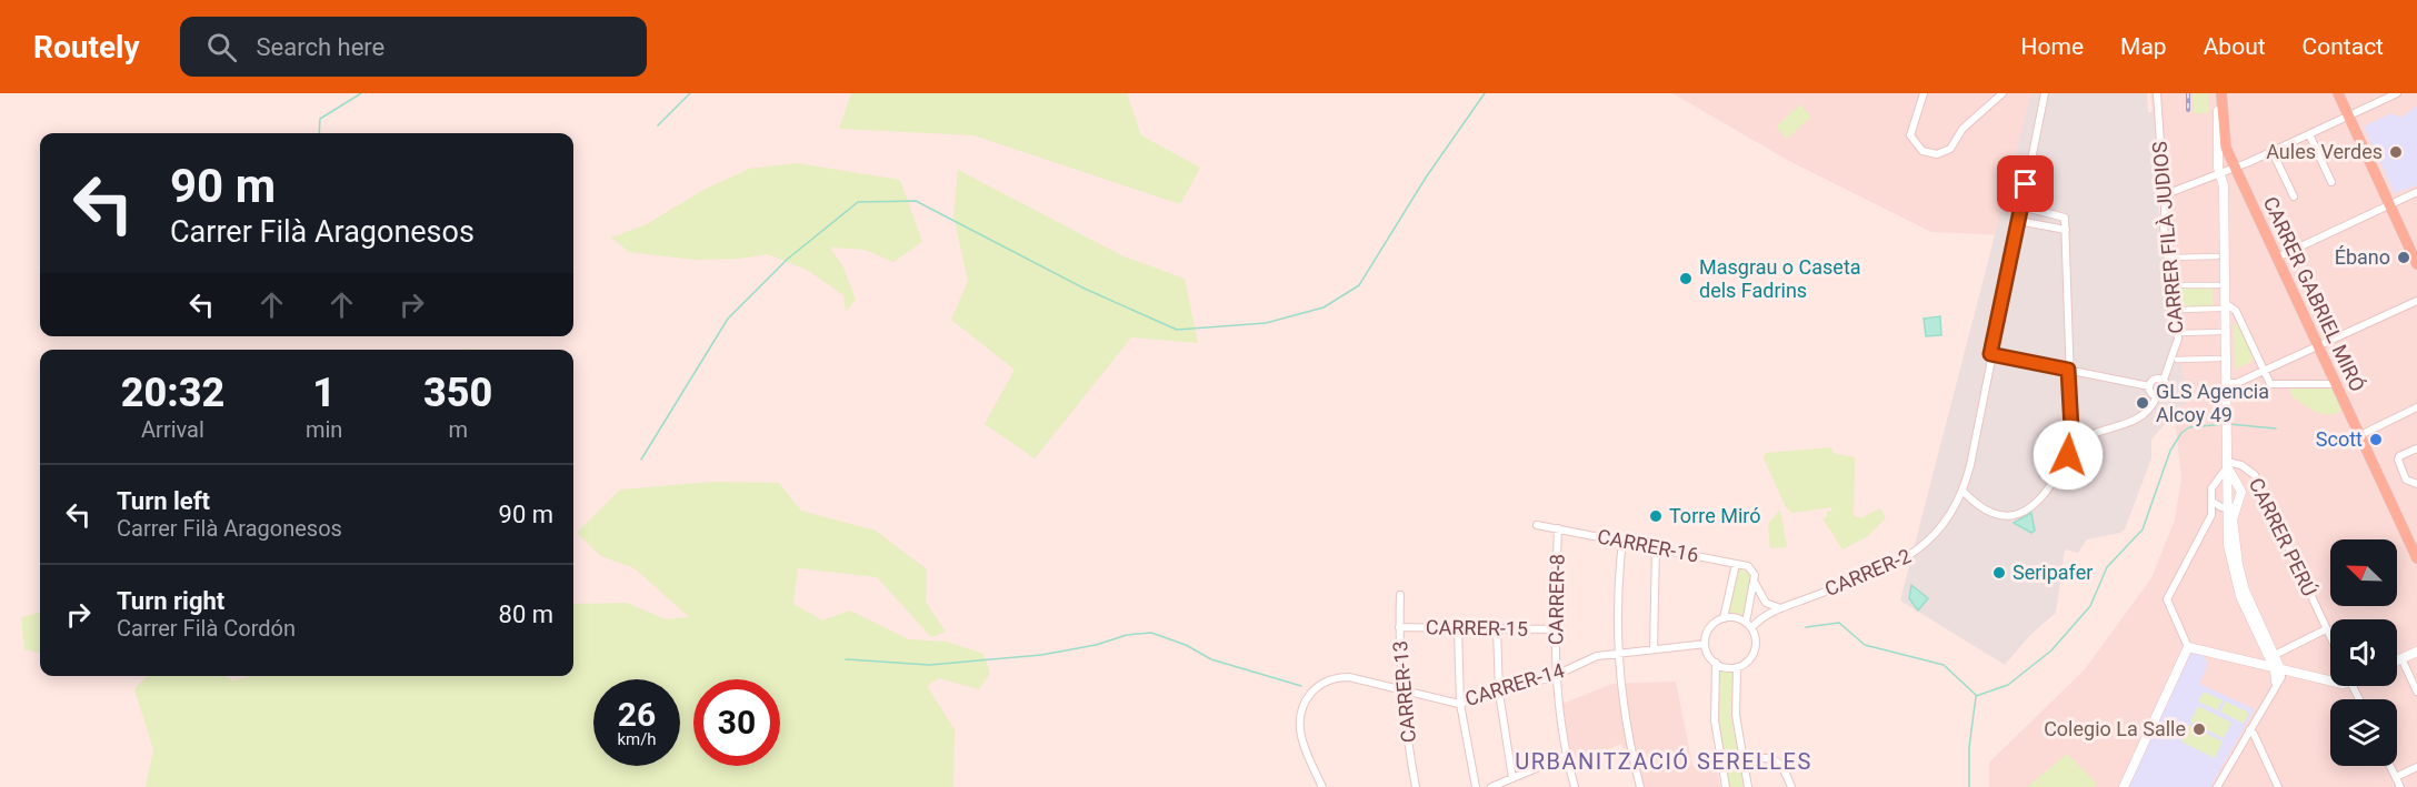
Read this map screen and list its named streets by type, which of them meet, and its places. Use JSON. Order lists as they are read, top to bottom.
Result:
{
  "streets": {
    "main road": ["CARRER GABRIEL MIRÓ"],
    "street": [
      "CARRER FILÀ JUDIOS",
      "CARRER PERÚ",
      "CARRER-16",
      "CARRER-2",
      "CARRER-8",
      "CARRER-15",
      "CARRER-14",
      "CARRER-13"
    ]
  },
  "crossings": [
    ["CARRER-16", "CARRER-2"],
    ["CARRER-16", "CARRER-8"],
    ["CARRER-2", "CARRER-14"],
    ["CARRER-8", "CARRER-15"],
    ["CARRER-8", "CARRER-14"],
    ["CARRER-15", "CARRER-13"],
    ["CARRER-14", "CARRER-13"]
  ],
  "districts": ["URBANITZACIÓ SERELLES"],
  "places": [
    "Aules Verdes",
    "Ébano",
    "Masgrau o Caseta dels Fadrins",
    "GLS Agencia Alcoy 49",
    "Scott",
    "Torre Miró",
    "Seripafer",
    "Colegio La Salle"
  ],
  "north": "top left",
  "page": {
    "header": "Routely",
    "search": "Search here",
    "nav": [
      "Home",
      "Map",
      "About",
      "Contact"
    ],
    "turn": ["90 m", "Carrer Filà Aragonesos"],
    "eta": [
      "20:32",
      "Arrival",
      "1",
      "min",
      "350",
      "m"
    ],
    "list": [
      {
        "name": "Turn left",
        "note": "Carrer Filà Aragonesos",
        "value": "90 m"
      },
      {
        "name": "Turn right",
        "note": "Carrer Filà Cordón",
        "value": "80 m"
      }
    ],
    "speed": "26 km/h",
    "limit": "30"
  }
}
